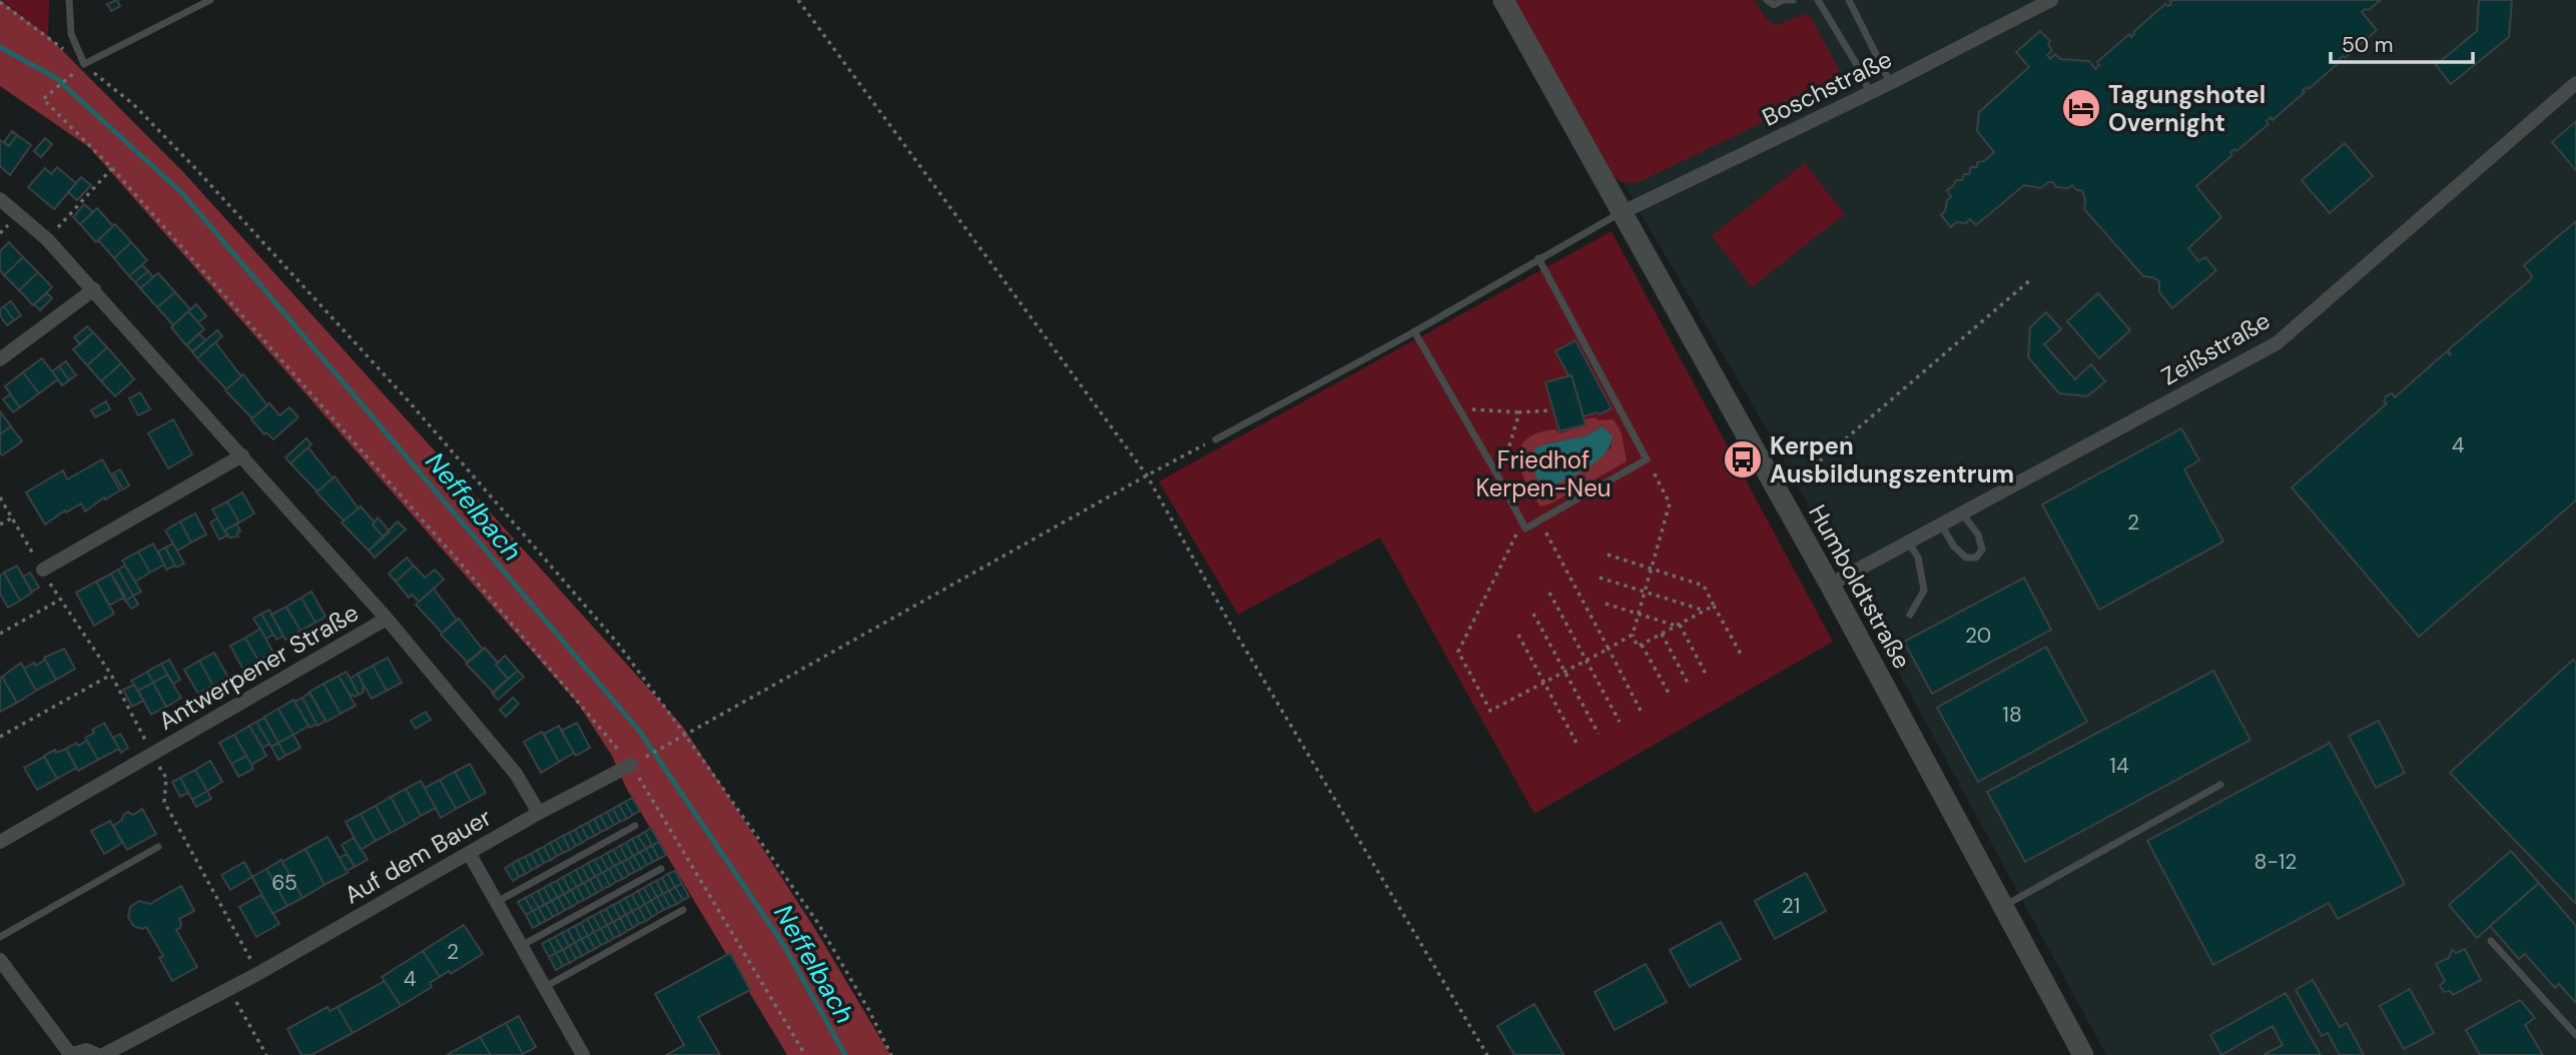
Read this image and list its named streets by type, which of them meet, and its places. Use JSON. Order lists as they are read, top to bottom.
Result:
{
  "streets": {
    "street": [
      "Boschstraße",
      "Zeißstraße",
      "Humboldtstraße",
      "Antwerpener Straße",
      "Auf dem Bauer"
    ]
  },
  "crossings": [
    ["Boschstraße", "Humboldtstraße"],
    ["Zeißstraße", "Humboldtstraße"],
    ["Antwerpener Straße", "Auf dem Bauer"]
  ],
  "water": ["Neffelbach"],
  "parks": ["Friedhof Kerpen-Neu"],
  "places": {
    "hotel": ["Tagungshotel Overnight"],
    "bus stop": ["Kerpen Ausbildungszentrum"]
  },
  "house_numbers": [
    "4",
    "2",
    "20",
    "18",
    "14",
    "8-12",
    "65",
    "21",
    "2",
    "4"
  ],
  "scale_bar": "50 m"
}
